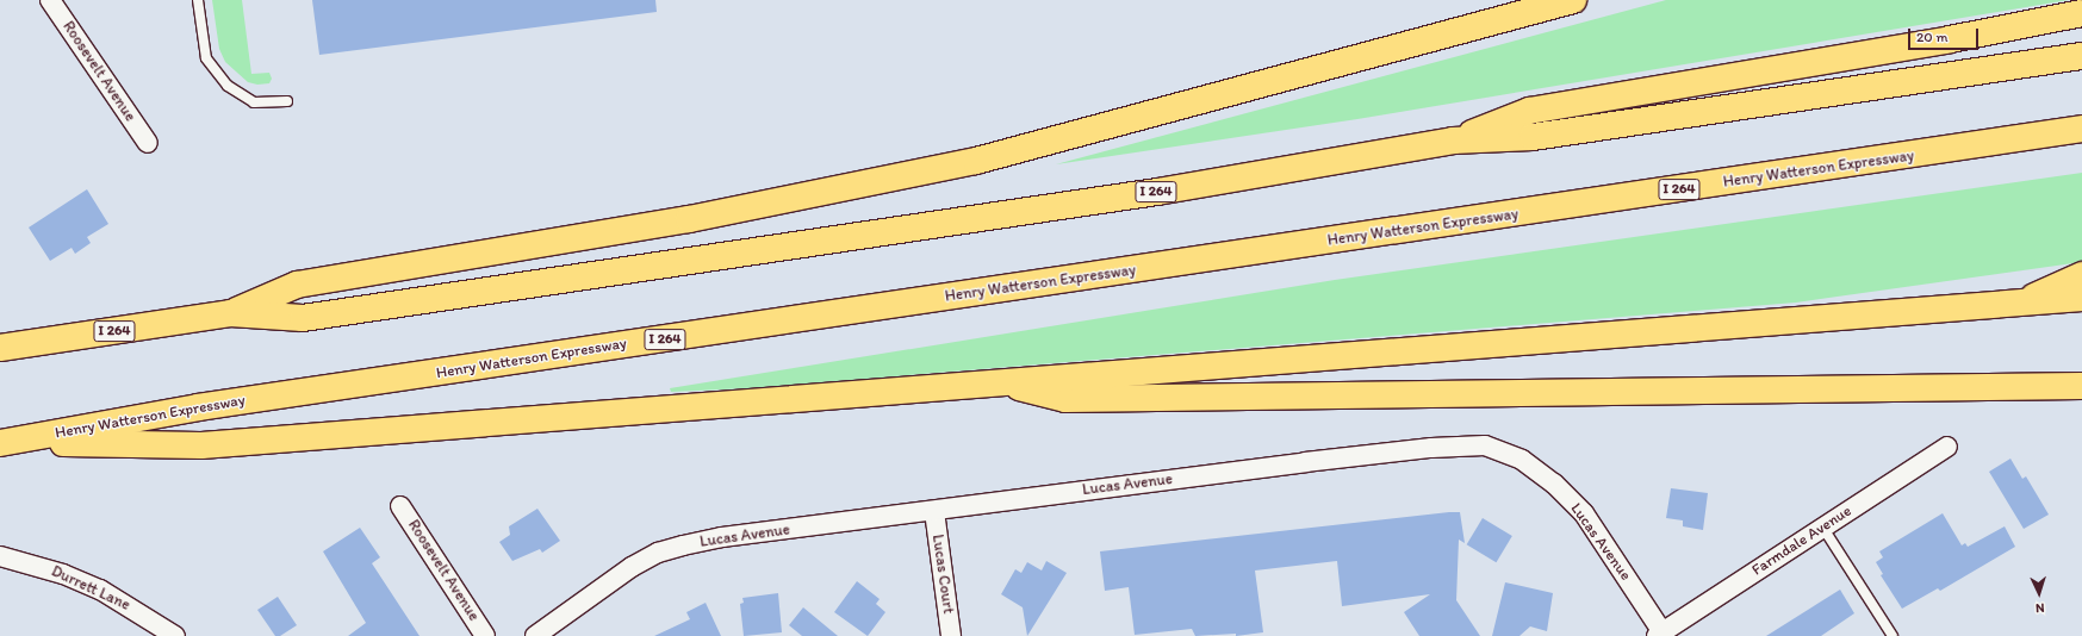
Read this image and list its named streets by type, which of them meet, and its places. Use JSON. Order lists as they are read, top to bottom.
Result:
{
  "streets": {
    "highway": ["Henry Watterson Expressway", "I 264"],
    "street": [
      "Roosevelt Avenue",
      "Lucas Avenue",
      "Farmdale Avenue",
      "Lucas Court",
      "Durrett Lane"
    ]
  },
  "crossings": [
    ["Lucas Avenue", "Farmdale Avenue"],
    ["Lucas Avenue", "Lucas Court"]
  ],
  "scale_bar": "20 m",
  "north": "bottom"
}
